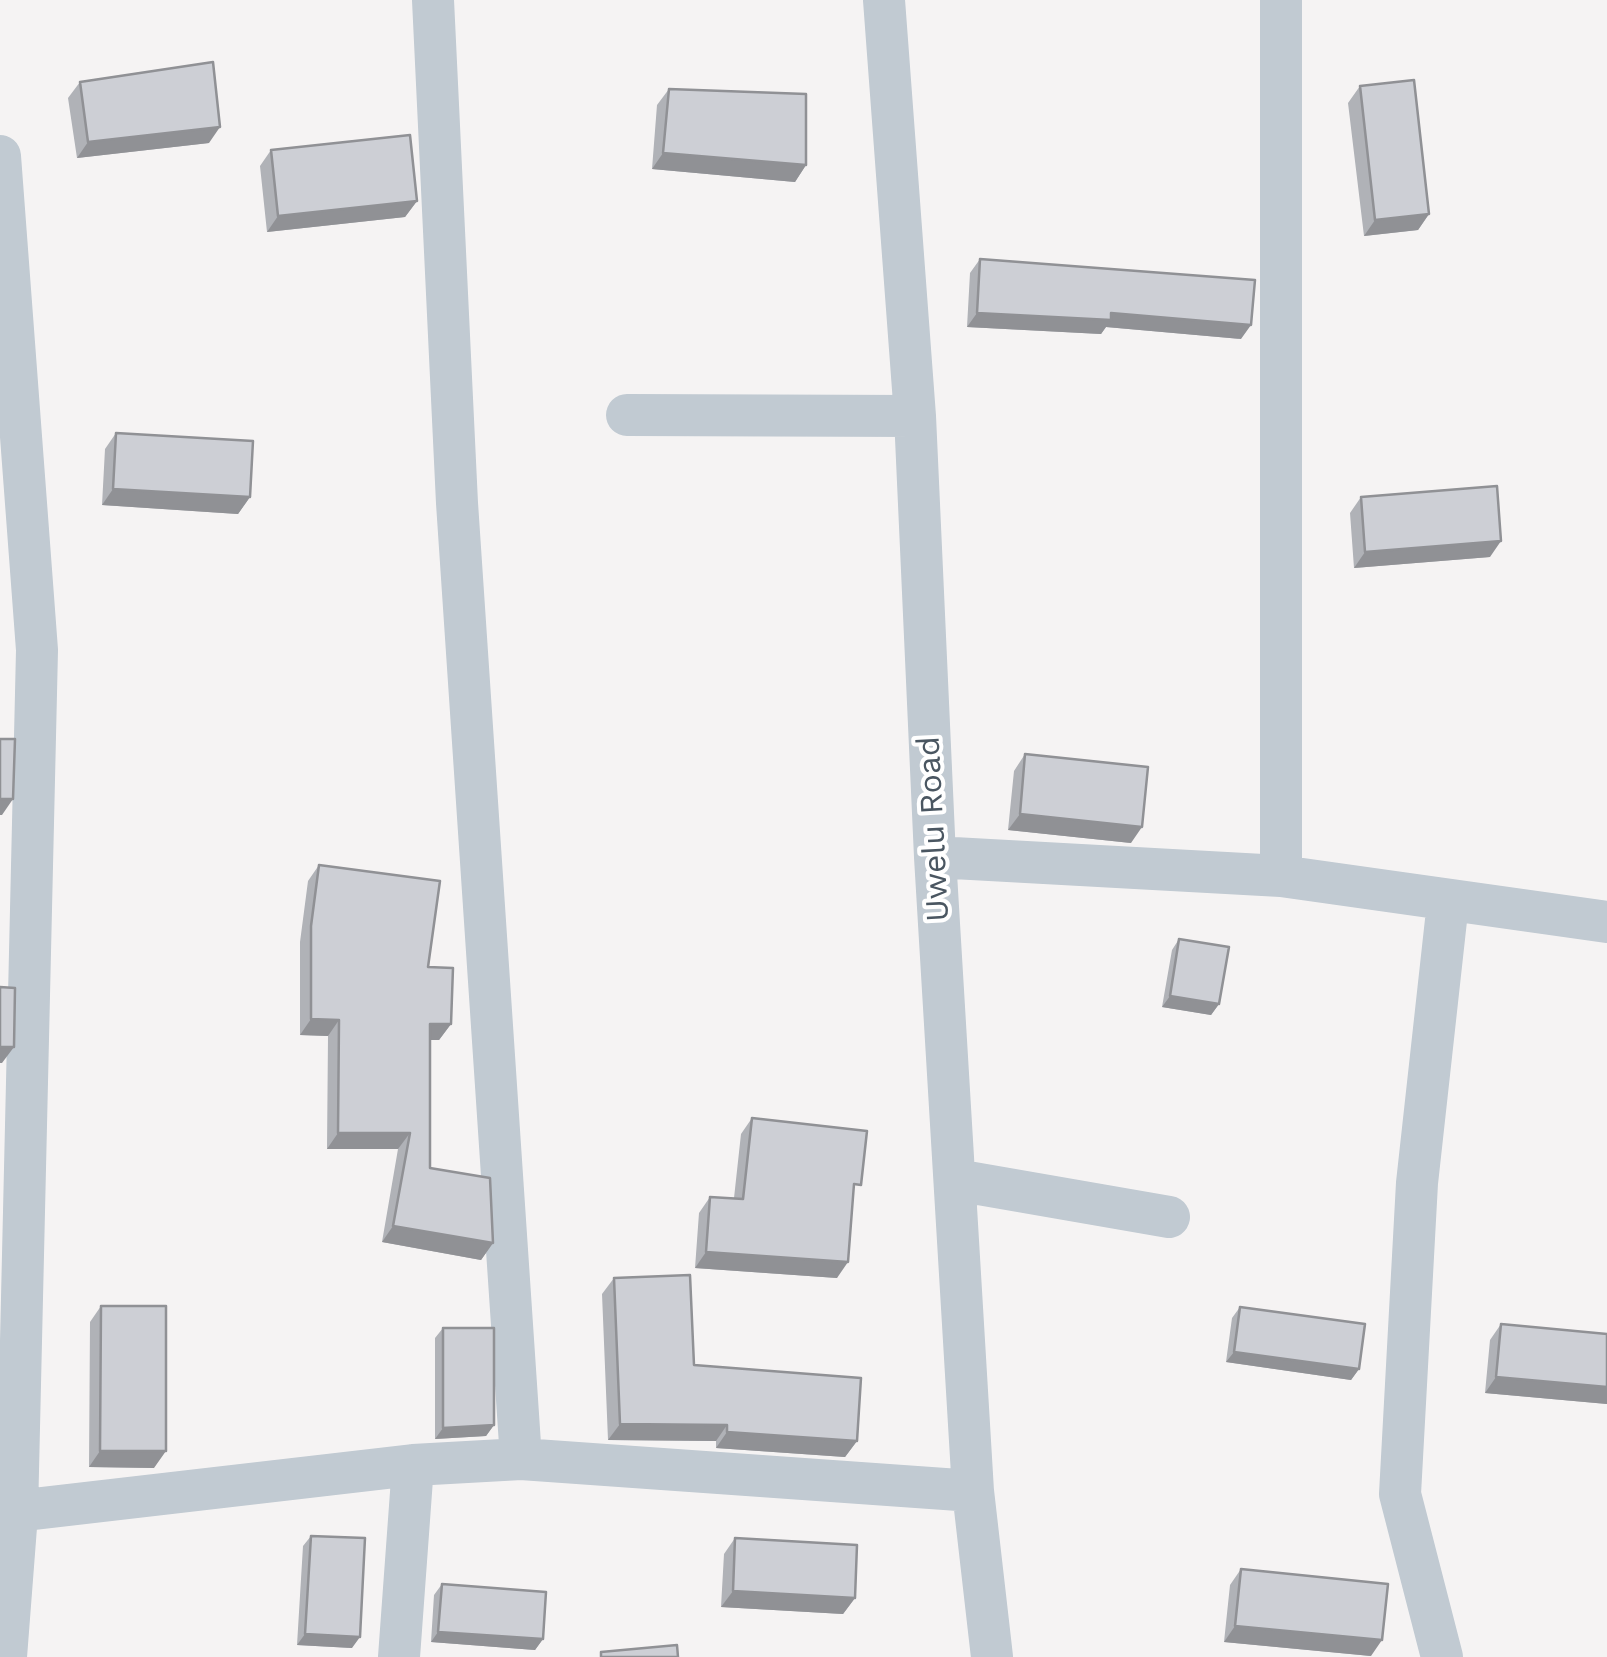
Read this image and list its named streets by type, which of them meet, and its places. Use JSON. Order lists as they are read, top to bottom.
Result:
{
  "streets": {
    "street": ["Uwelu Road"]
  }
}
